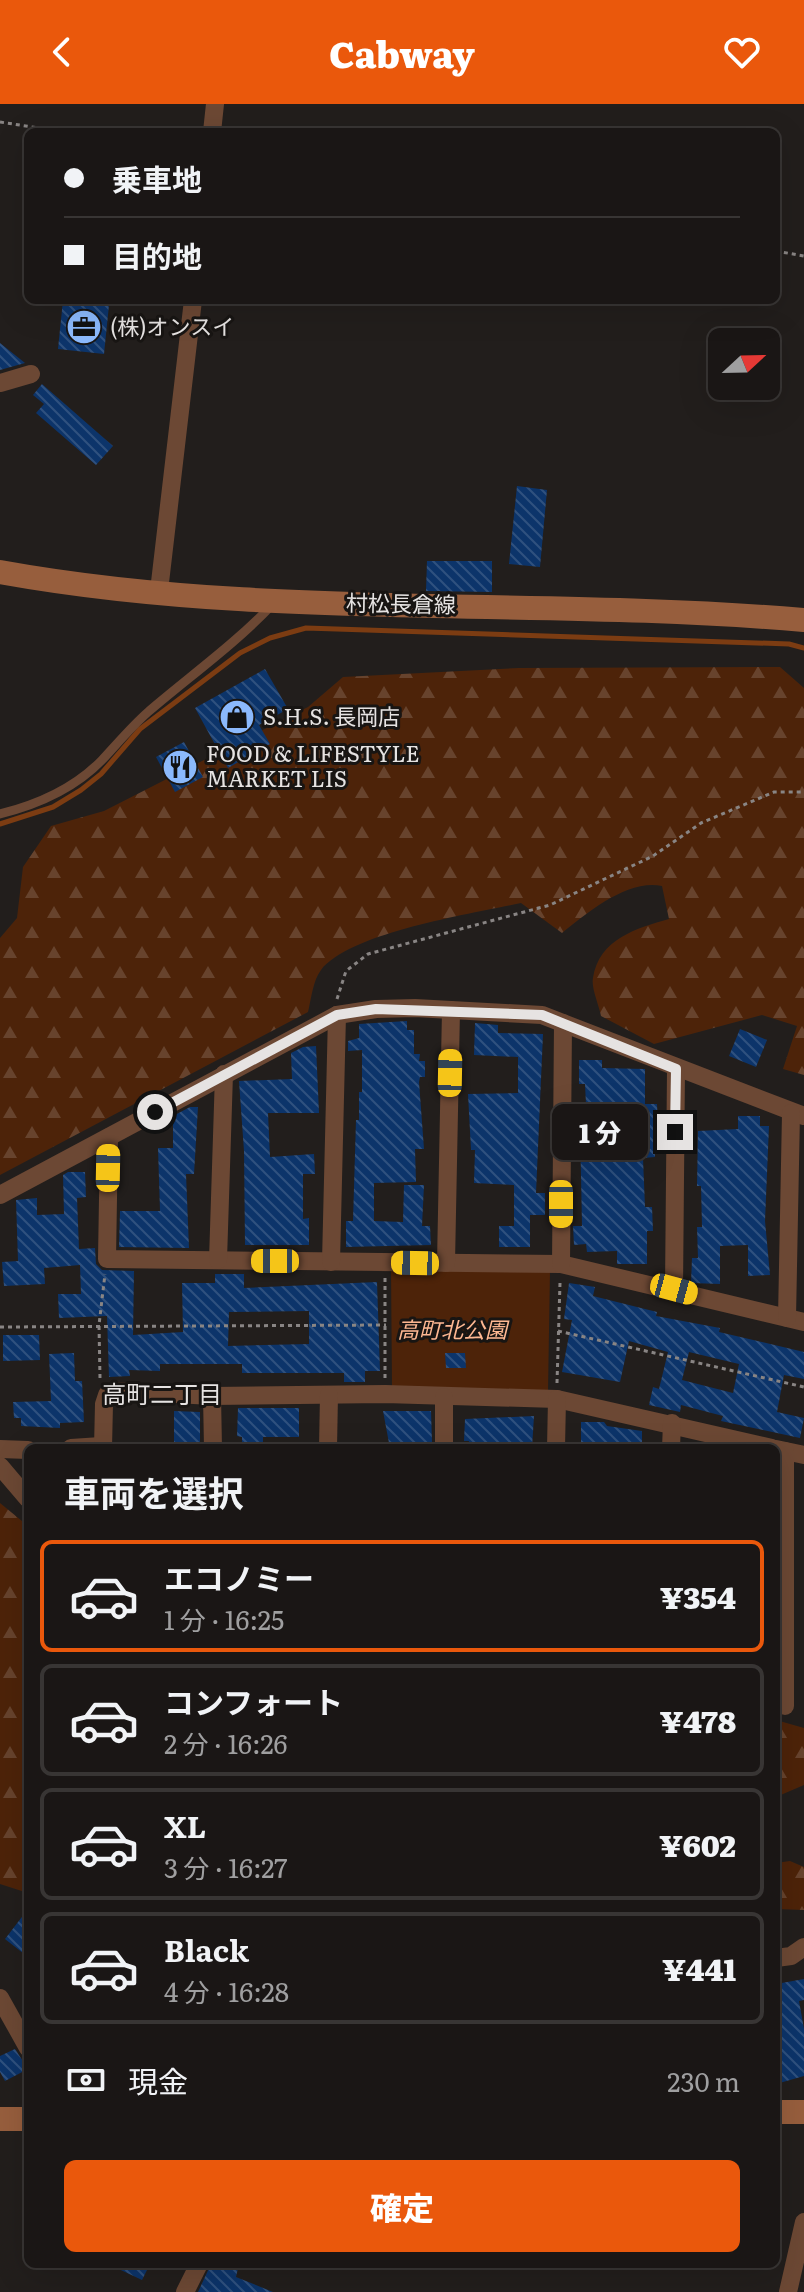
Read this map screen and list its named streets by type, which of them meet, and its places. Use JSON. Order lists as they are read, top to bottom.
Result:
{
  "streets": {
    "main road": ["村松長倉線"]
  },
  "districts": ["高町二丁目"],
  "parks": ["高町北公園"],
  "places": {
    "office": ["(株)オンスイ"],
    "shop": ["S.H.S. 長岡店"],
    "restaurant": ["FOOD & LIFESTYLE MARKET LIS"]
  },
  "north": "right",
  "page": {
    "header": "Cabway",
    "banner": ["乗車地", "目的地"],
    "bubble": "1 分",
    "heading": "車両を選択",
    "list": [
      {
        "name": "エコノミー",
        "note": "1 分 · 16:25",
        "value": "¥354"
      },
      {
        "name": "コンフォート",
        "note": "2 分 · 16:26",
        "value": "¥478"
      },
      {
        "name": "XL",
        "note": "3 分 · 16:27",
        "value": "¥602"
      },
      {
        "name": "Black",
        "note": "4 分 · 16:28",
        "value": "¥441"
      }
    ],
    "pay": ["現金", "230 m"],
    "buttons": "確定"
  }
}
